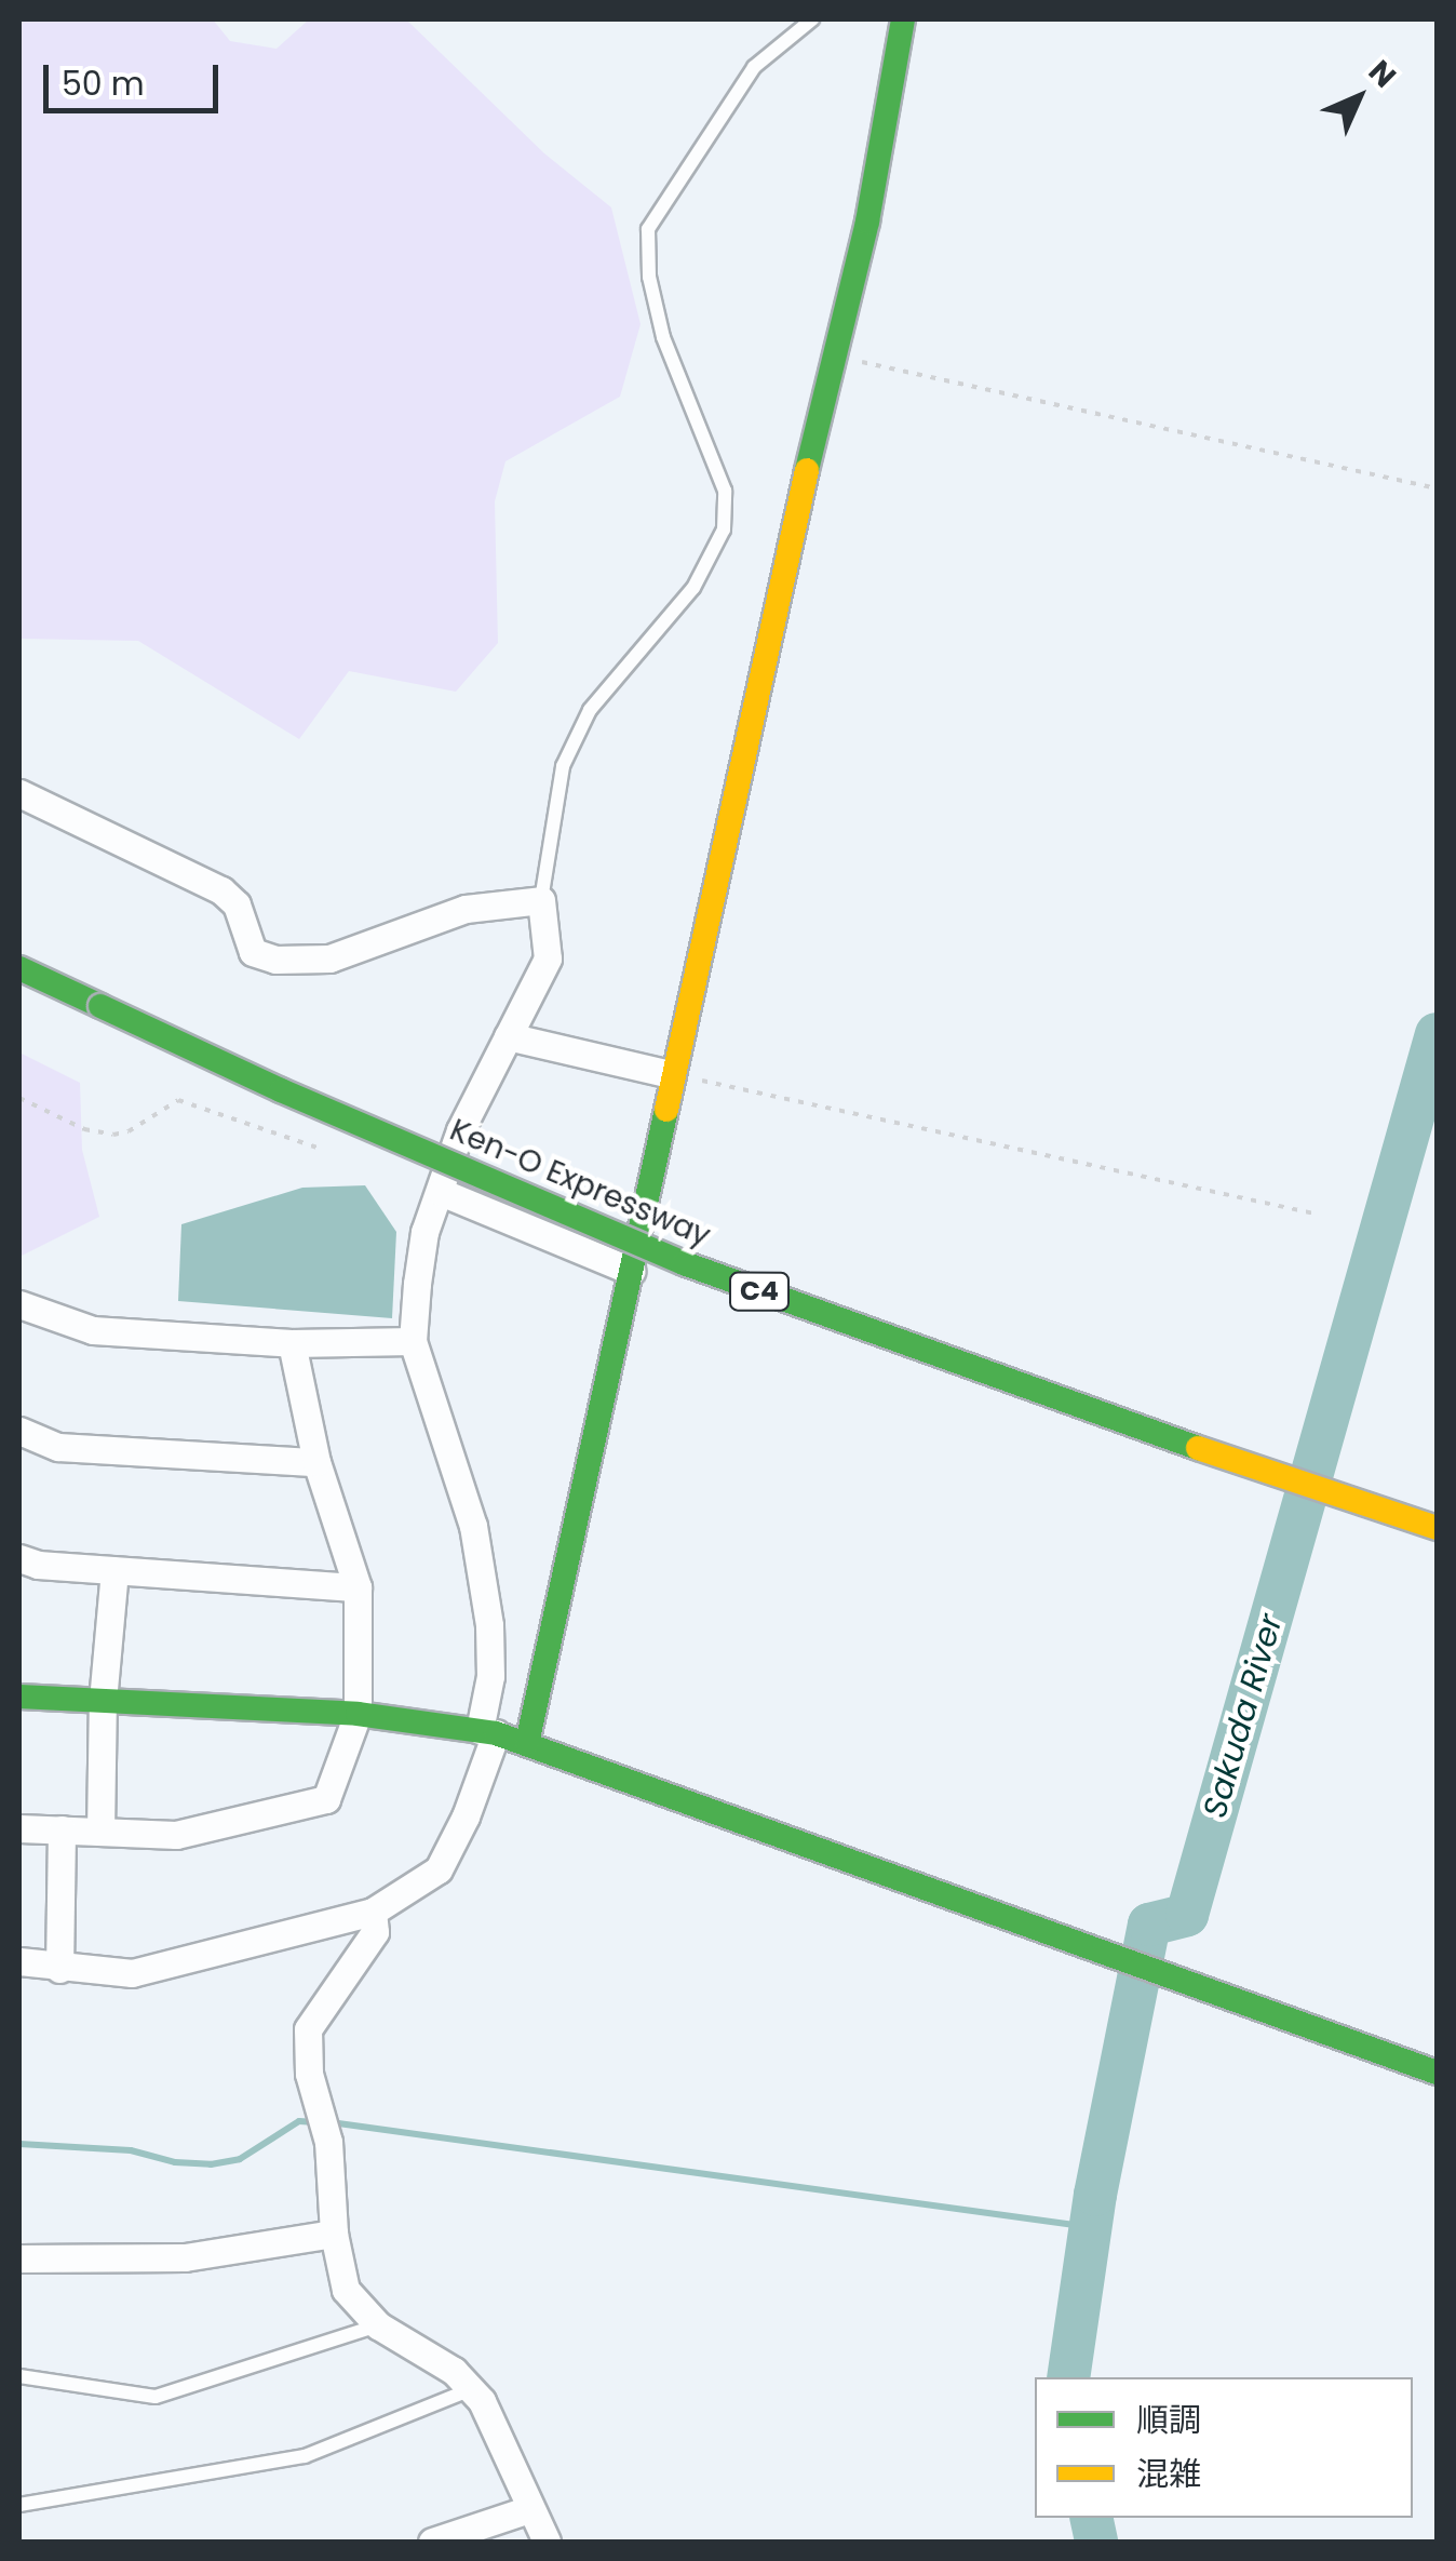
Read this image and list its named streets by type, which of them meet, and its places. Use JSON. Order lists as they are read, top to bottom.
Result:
{
  "streets": {
    "main road": ["Ken-O Expressway", "C4"]
  },
  "water": ["Sakuda River"],
  "legend": ["順調", "混雑"],
  "scale_bar": "50 m",
  "north": "top right"
}
